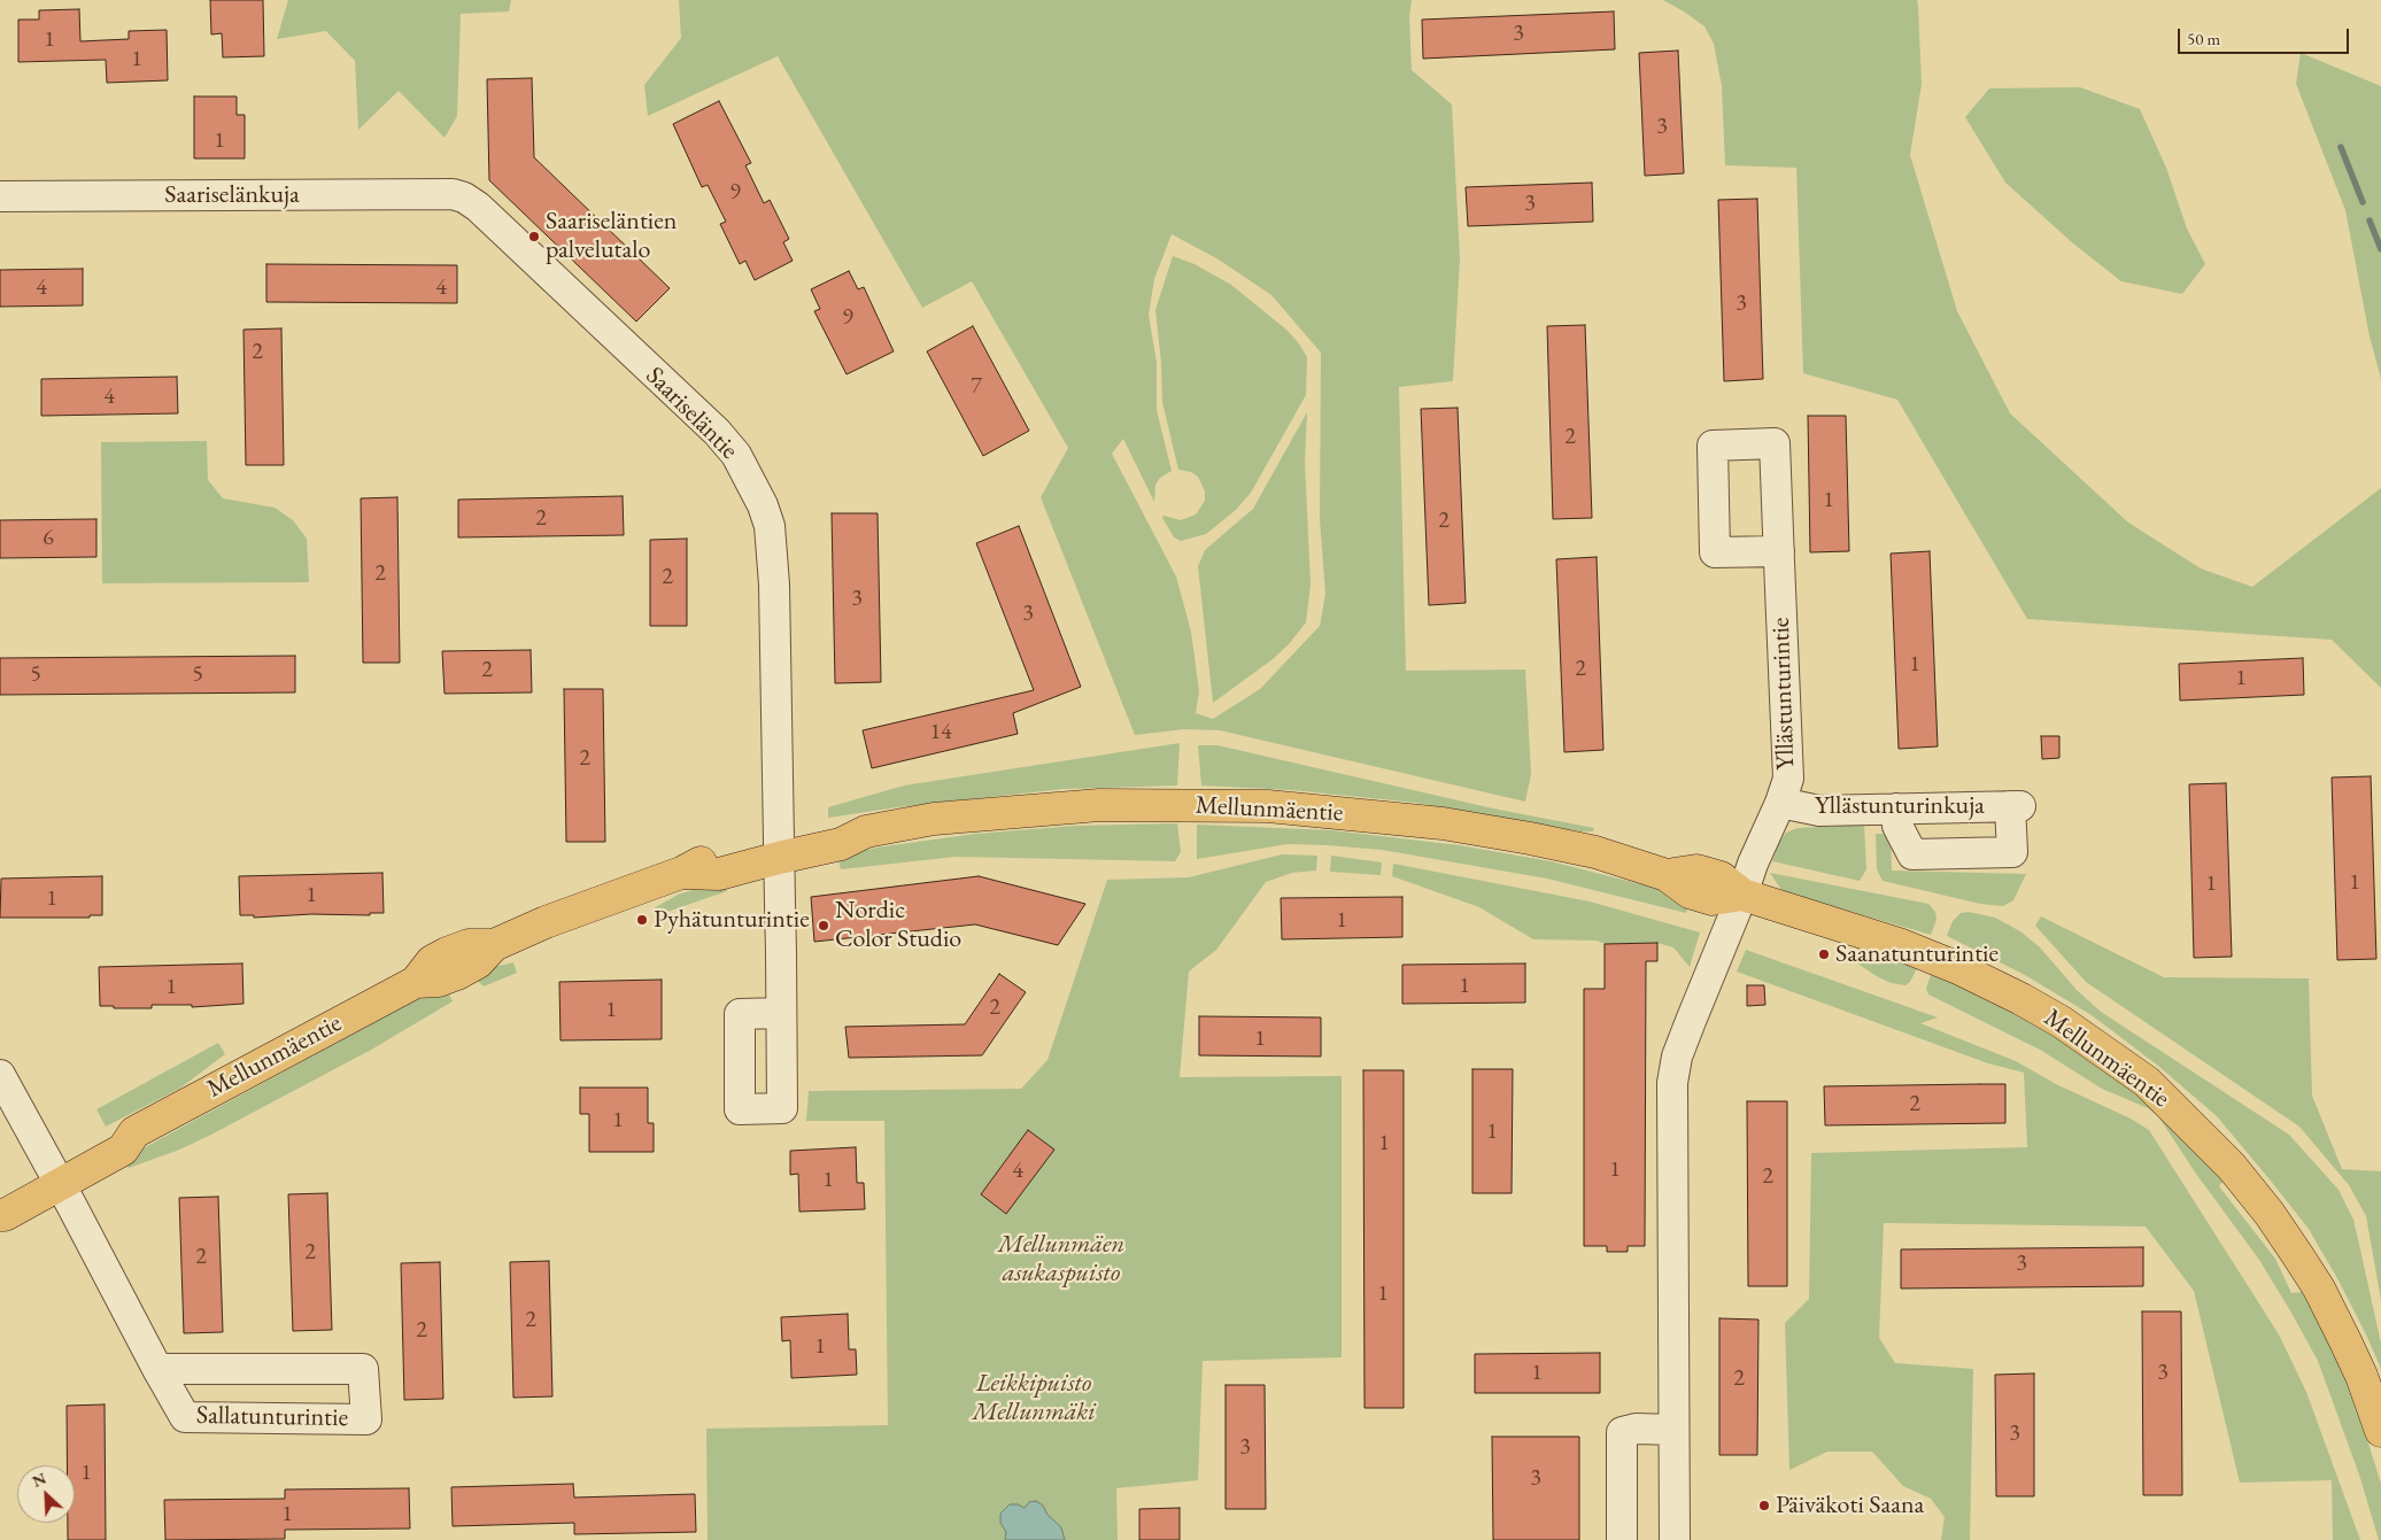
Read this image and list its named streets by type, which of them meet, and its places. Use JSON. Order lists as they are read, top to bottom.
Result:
{
  "streets": {
    "main road": ["Mellunmäentie"],
    "street": [
      "Saariselänkuja",
      "Saariseläntie",
      "Yllästunturintie",
      "Yllästunturinkuja",
      "Sallatunturintie"
    ]
  },
  "crossings": [
    ["Saariselänkuja", "Saariseläntie"],
    ["Saariseläntie", "Mellunmäentie"],
    ["Yllästunturintie", "Yllästunturinkuja"],
    ["Yllästunturintie", "Mellunmäentie"],
    ["Mellunmäentie", "Sallatunturintie"]
  ],
  "parks": ["Mellunmäen asukaspuisto", "Leikkipuisto Mellunmäki"],
  "places": [
    "Saariseläntien palvelutalo",
    "Pyhätunturintie",
    "Nordic Color Studio",
    "Saanatunturintie",
    "Päiväkoti Saana"
  ],
  "house_numbers": [
    "3",
    "1",
    "1",
    "3",
    "1",
    "9",
    "3",
    "4",
    "4",
    "3",
    "9",
    "2",
    "7",
    "4",
    "2",
    "1",
    "2",
    "2",
    "6",
    "2",
    "2",
    "3",
    "3",
    "1",
    "2",
    "2",
    "5",
    "5",
    "1",
    "14",
    "2",
    "1",
    "1",
    "1",
    "1",
    "1",
    "1",
    "1",
    "2",
    "1",
    "1",
    "2",
    "1",
    "1",
    "1",
    "1",
    "4",
    "2",
    "1",
    "2",
    "2",
    "3",
    "1",
    "2",
    "2",
    "1",
    "1",
    "3",
    "2",
    "3",
    "3",
    "1",
    "3",
    "1"
  ],
  "scale_bar": "50 m",
  "north": "top left"
}
